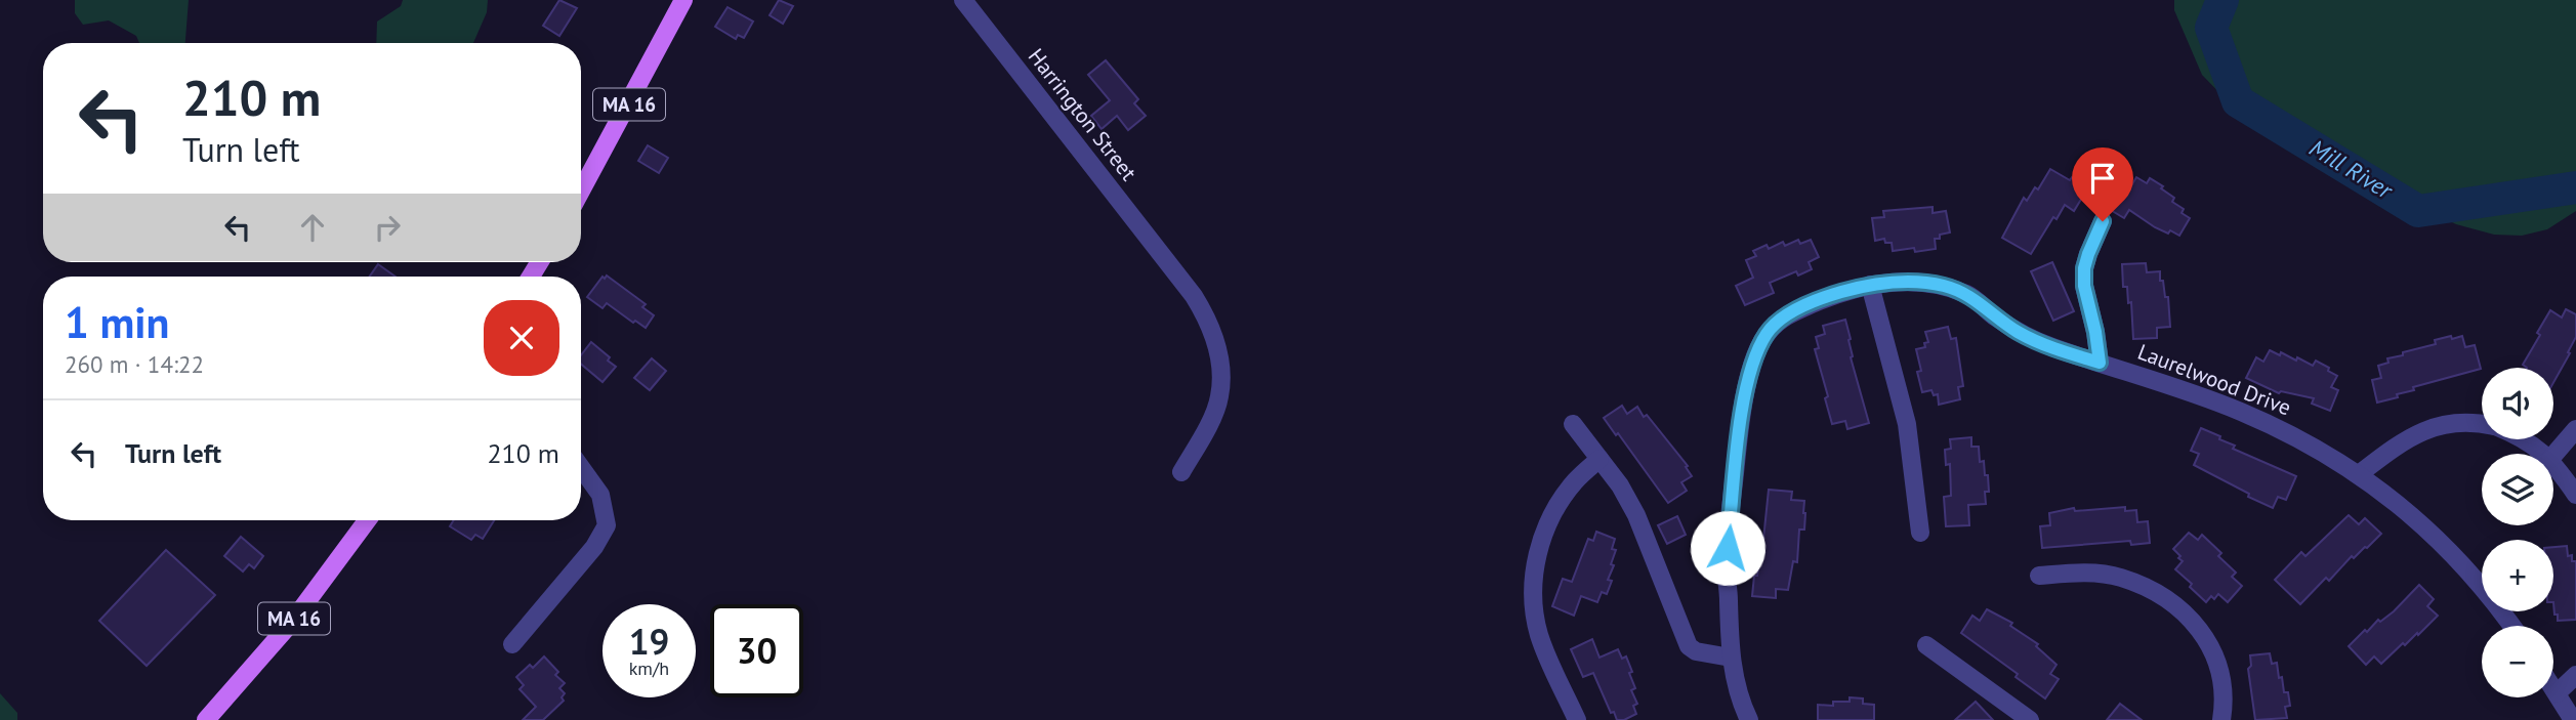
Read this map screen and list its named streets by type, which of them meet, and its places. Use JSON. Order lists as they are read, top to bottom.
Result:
{
  "streets": {
    "main road": ["MA 16"],
    "street": ["Harrington Street", "Laurelwood Drive"]
  },
  "water": ["Mill River"],
  "page": {
    "turn": ["210 m", "Turn left"],
    "heading": ["1 min", "260 m · 14:22"],
    "map_buttons": ["+", "−"],
    "list": [
      {
        "name": "Turn left",
        "value": "210 m"
      }
    ],
    "speed": "19 km/h",
    "limit": "30"
  }
}
